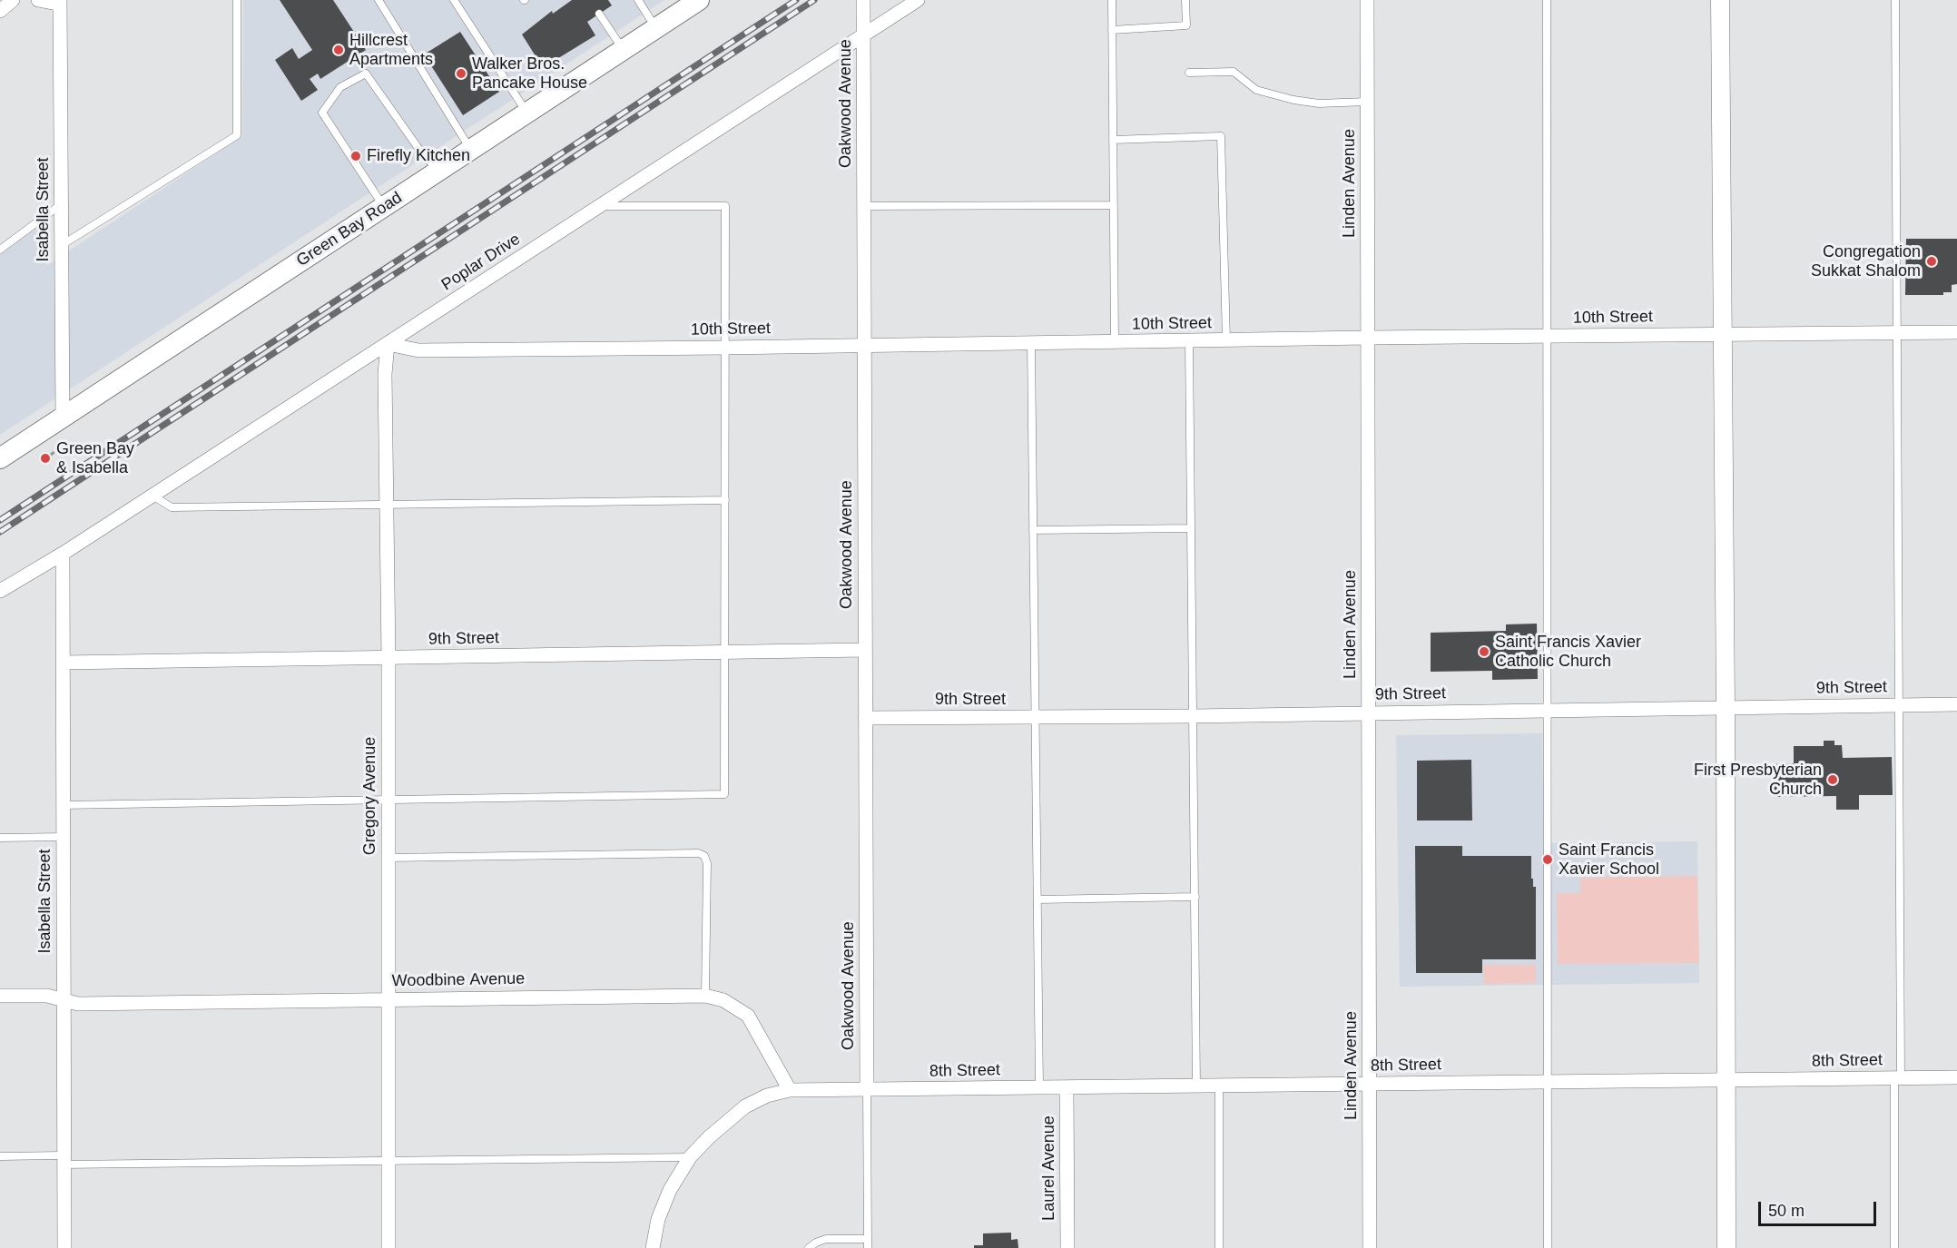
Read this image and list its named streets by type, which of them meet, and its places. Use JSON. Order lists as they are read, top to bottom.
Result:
{
  "streets": {
    "main road": ["Green Bay Road"],
    "street": [
      "Oakwood Avenue",
      "Linden Avenue",
      "Isabella Street",
      "Poplar Drive",
      "10th Street",
      "9th Street",
      "Gregory Avenue",
      "Woodbine Avenue",
      "8th Street",
      "Laurel Avenue"
    ]
  },
  "crossings": [
    ["Oakwood Avenue", "Poplar Drive"],
    ["Oakwood Avenue", "10th Street"],
    ["Oakwood Avenue", "9th Street"],
    ["Oakwood Avenue", "8th Street"],
    ["Linden Avenue", "10th Street"],
    ["Linden Avenue", "9th Street"],
    ["Linden Avenue", "8th Street"],
    ["Isabella Street", "Green Bay Road"],
    ["Isabella Street", "Poplar Drive"],
    ["Isabella Street", "9th Street"],
    ["Isabella Street", "Woodbine Avenue"],
    ["Poplar Drive", "10th Street"],
    ["Poplar Drive", "Gregory Avenue"],
    ["10th Street", "Gregory Avenue"],
    ["9th Street", "Gregory Avenue"],
    ["Gregory Avenue", "Woodbine Avenue"],
    ["Woodbine Avenue", "8th Street"],
    ["8th Street", "Laurel Avenue"]
  ],
  "places": [
    "Hillcrest Apartments",
    "Walker Bros. Pancake House",
    "Firefly Kitchen",
    "Congregation Sukkat Shalom",
    "Green Bay & Isabella",
    "Saint Francis Xavier Catholic Church",
    "First Presbyterian Church",
    "Saint Francis Xavier School"
  ],
  "scale_bar": "50 m"
}
